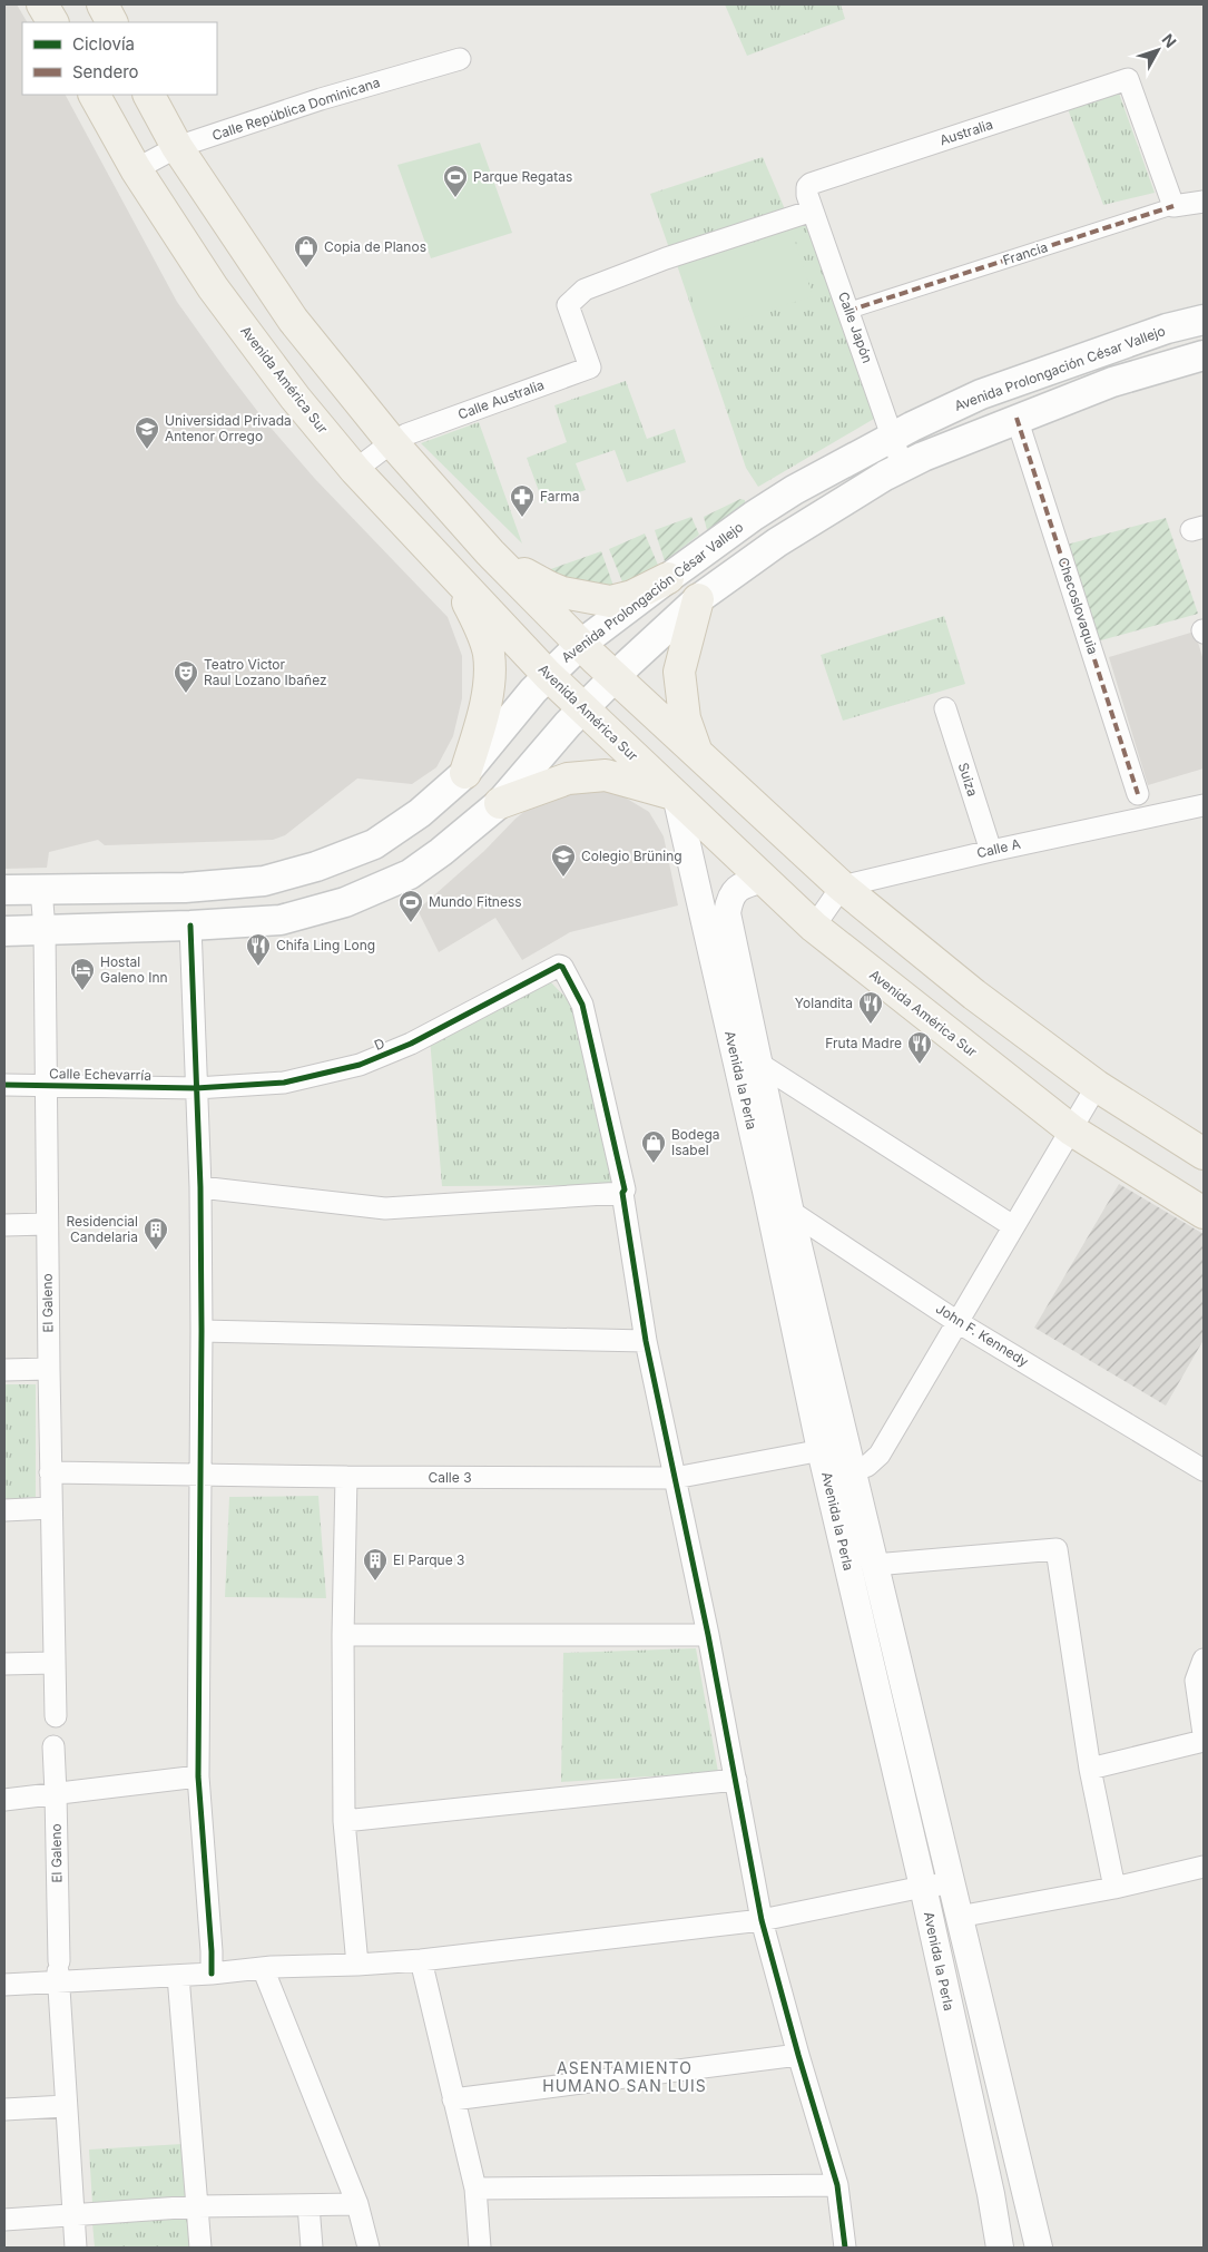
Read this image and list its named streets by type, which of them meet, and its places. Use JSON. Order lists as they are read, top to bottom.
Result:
{
  "streets": {
    "main road": ["Avenida Prolongación César Vallejo", "Avenida América Sur"],
    "street": [
      "Calle República Dominicana",
      "Australia",
      "Francia",
      "Calle Japón",
      "Calle Australia",
      "Checoslovaquia",
      "Suiza",
      "Calle A",
      "D",
      "Calle Echevarría",
      "Avenida la Perla",
      "El Galeno",
      "John F. Kennedy",
      "Calle 3"
    ]
  },
  "crossings": [
    ["Calle República Dominicana", "Avenida América Sur"],
    ["Australia", "Francia"],
    ["Australia", "Calle Japón"],
    ["Francia", "Calle Japón"],
    ["Calle Japón", "Avenida Prolongación César Vallejo"],
    ["Calle Japón", "Calle Australia"],
    ["Avenida Prolongación César Vallejo", "Avenida América Sur"],
    ["Avenida Prolongación César Vallejo", "El Galeno"],
    ["Avenida América Sur", "Calle Australia"],
    ["Avenida América Sur", "Avenida la Perla"],
    ["Avenida América Sur", "Calle 3"],
    ["Suiza", "Calle A"],
    ["D", "Calle Echevarría"],
    ["Calle Echevarría", "El Galeno"],
    ["Avenida la Perla", "John F. Kennedy"],
    ["Avenida la Perla", "Calle 3"],
    ["El Galeno", "Calle 3"],
    ["John F. Kennedy", "Calle 3"]
  ],
  "districts": ["ASENTAMIENTO HUMANO SAN LUIS"],
  "places": {
    "sports": ["Parque Regatas", "Mundo Fitness"],
    "shop": ["Copia de Planos", "Bodega Isabel"],
    "school or university": ["Universidad Privada Antenor Orrego", "Colegio Brüning"],
    "pharmacy": ["Farma"],
    "theatre": ["Teatro Victor Raul Lozano Ibañez"],
    "restaurant": ["Chifa Ling Long", "Yolandita", "Fruta Madre"],
    "hotel": ["Hostal Galeno Inn"],
    "building": ["Residencial Candelaria", "El Parque 3"]
  },
  "legend": ["Ciclovía", "Sendero"],
  "north": "top right"
}
